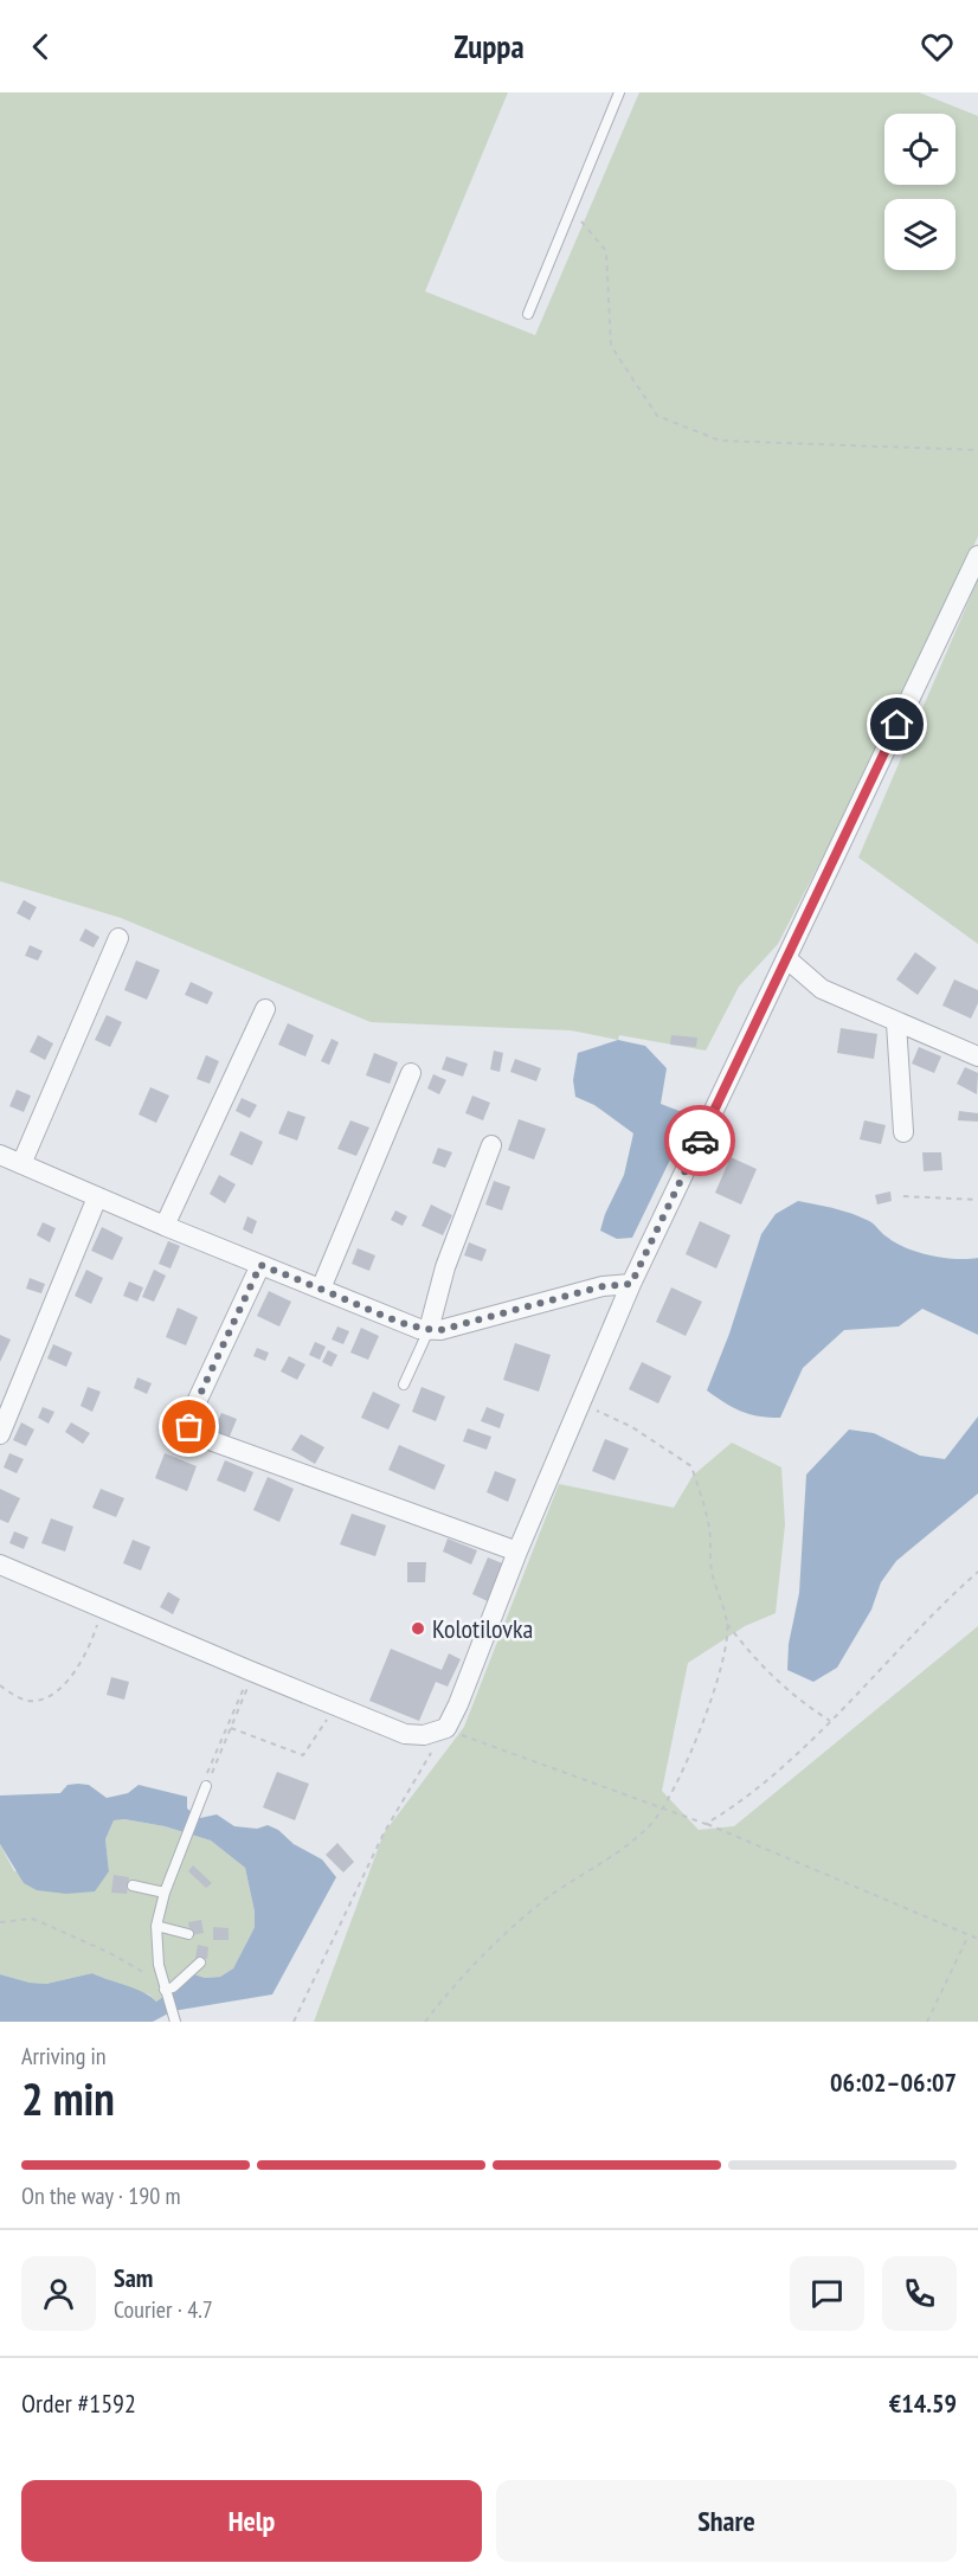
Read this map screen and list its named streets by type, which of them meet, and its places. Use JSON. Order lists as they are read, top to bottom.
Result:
{
  "places": ["Kolotilovka"],
  "page": {
    "header": "Zuppa",
    "heading": ["2 min", "Arriving in", "06:02–06:07"],
    "panel": [
      "Sam",
      "Courier · 4.7",
      "Order #1592",
      "€14.59"
    ],
    "bar": "On the way · 190 m",
    "buttons": ["Help", "Share"]
  }
}
